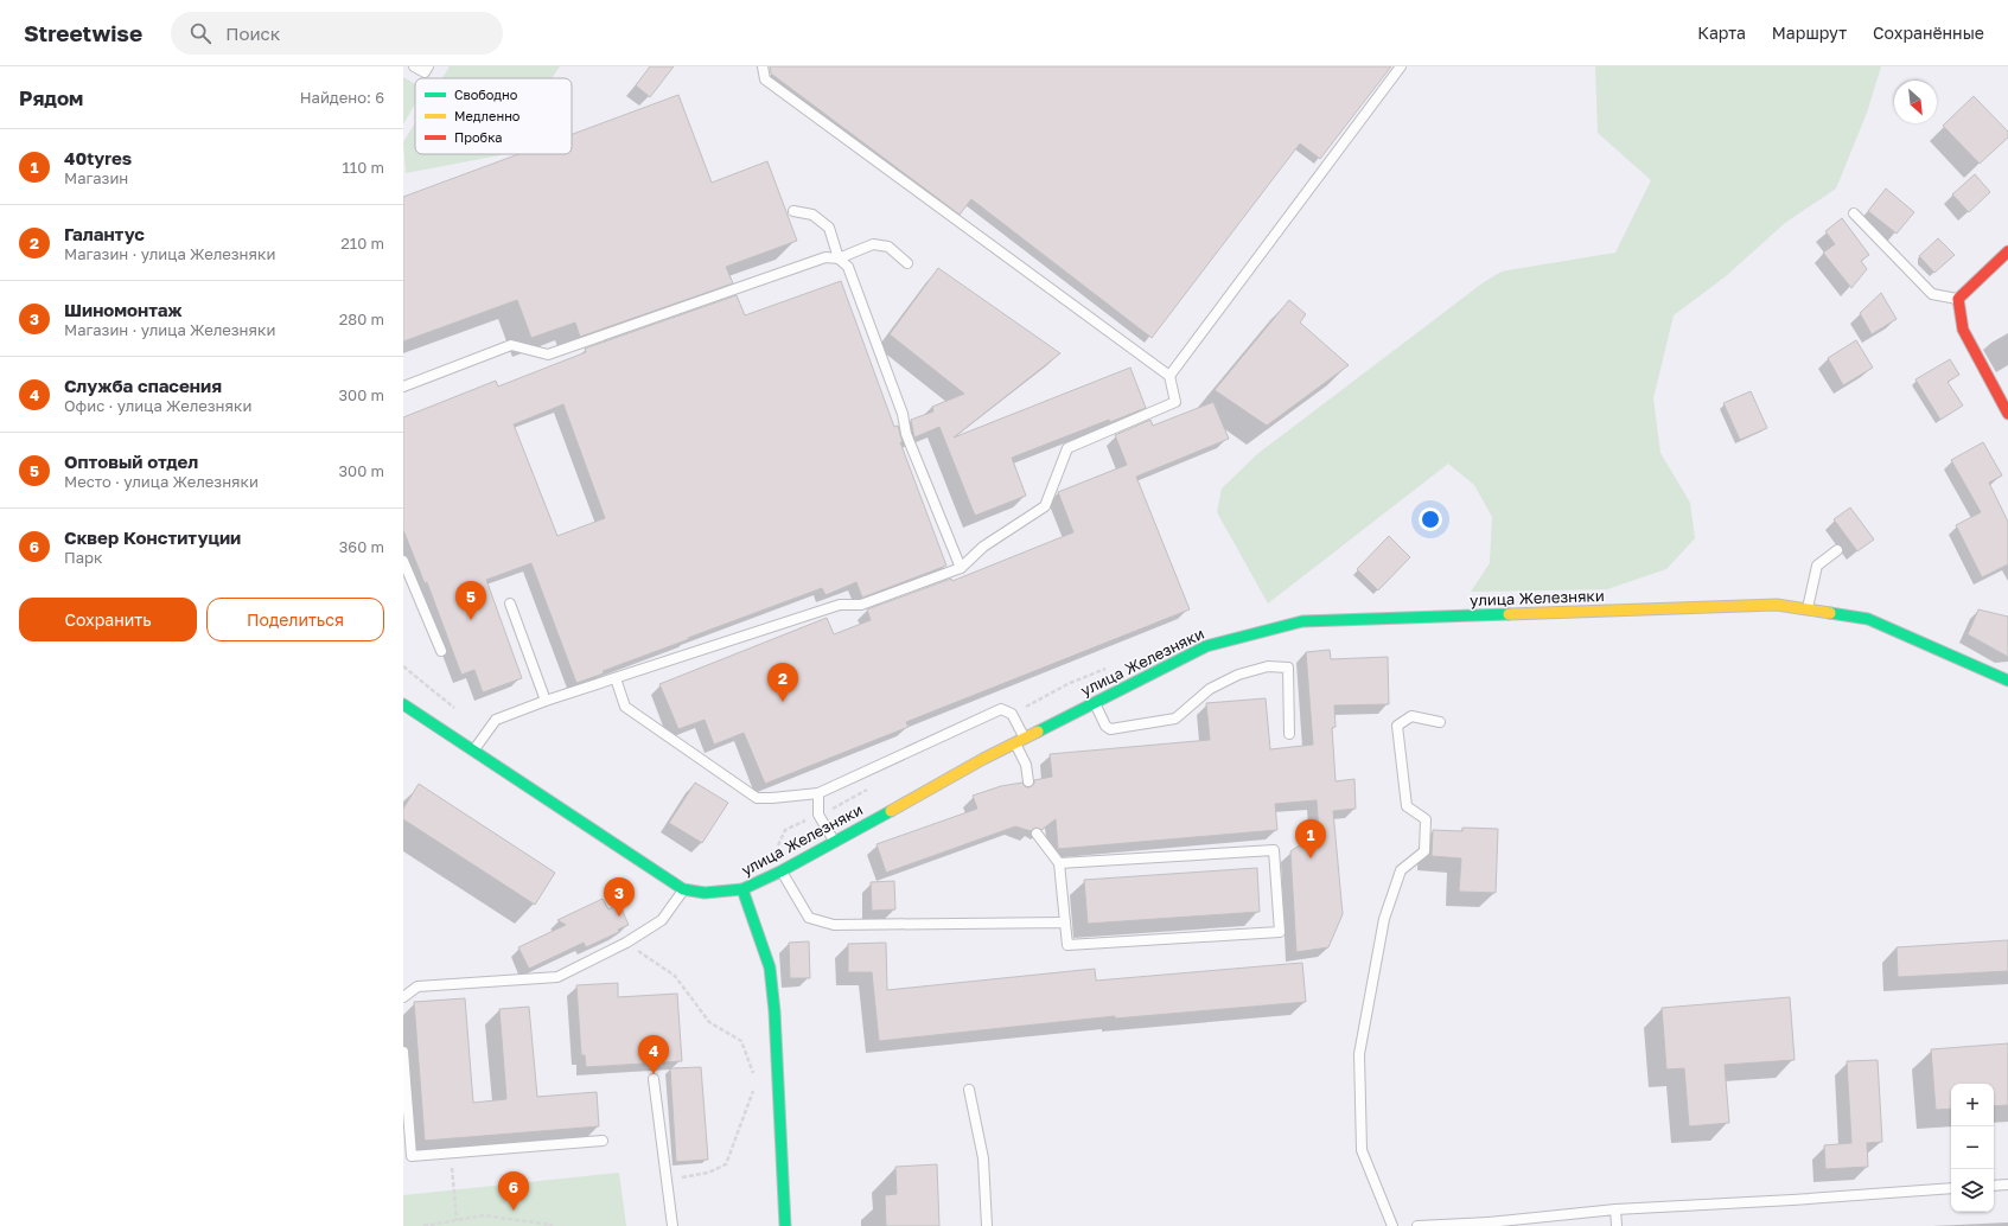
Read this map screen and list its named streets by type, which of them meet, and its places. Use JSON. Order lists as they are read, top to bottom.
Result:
{
  "streets": {
    "street": ["улица Железняки"]
  },
  "legend": ["Свободно", "Медленно", "Пробка"],
  "north": "bottom right",
  "page": {
    "header": "Streetwise",
    "search": "Поиск",
    "nav": ["Карта", "Маршрут", "Сохранённые"],
    "heading": ["Рядом", "Найдено: 6"],
    "list": [
      {
        "mark": "1",
        "name": "40tyres",
        "note": "Магазин",
        "value": "110 m"
      },
      {
        "mark": "2",
        "name": "Галантус",
        "note": "Магазин · улица Железняки",
        "value": "210 m"
      },
      {
        "mark": "3",
        "name": "Шиномонтаж",
        "note": "Магазин · улица Железняки",
        "value": "280 m"
      },
      {
        "mark": "4",
        "name": "Служба спасения",
        "note": "Офис · улица Железняки",
        "value": "300 m"
      },
      {
        "mark": "5",
        "name": "Оптовый отдел",
        "note": "Место · улица Железняки",
        "value": "300 m"
      },
      {
        "mark": "6",
        "name": "Сквер Конституции",
        "note": "Парк",
        "value": "360 m"
      }
    ],
    "pins": [
      "5",
      "2",
      "1",
      "3",
      "4",
      "6"
    ],
    "buttons": ["Сохранить", "Поделиться"],
    "map_buttons": ["+", "−"]
  }
}
